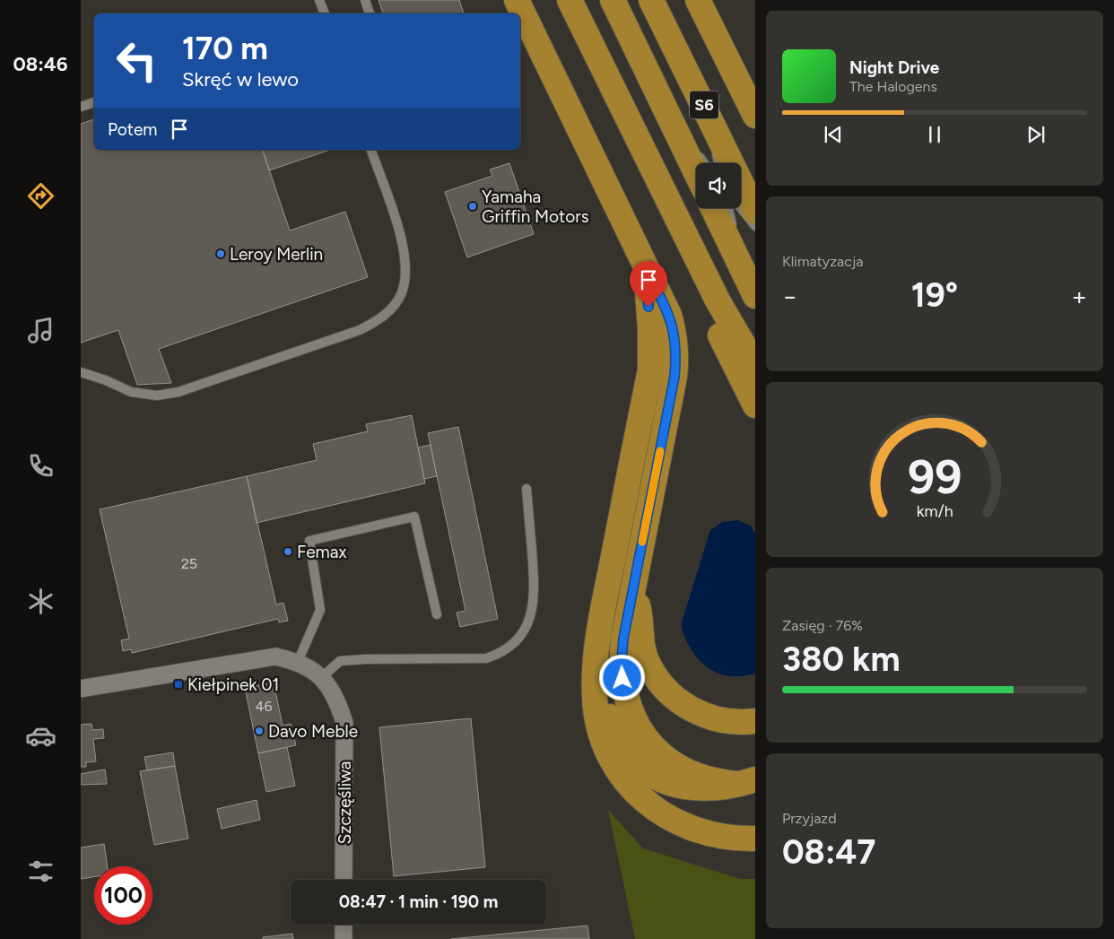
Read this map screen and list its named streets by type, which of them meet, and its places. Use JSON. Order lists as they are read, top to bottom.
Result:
{
  "streets": {
    "highway": ["S6"],
    "street": ["Szczęśliwa"]
  },
  "places": {
    "other": [
      "Yamaha Griffin Motors",
      "Leroy Merlin",
      "Femax",
      "Davo Meble"
    ],
    "transit": ["Kiełpinek 01"]
  },
  "house_numbers": ["25", "46"],
  "page": {
    "tabs": "08:46",
    "turn": ["170 m", "Skręć w lewo"],
    "song": ["Night Drive", "The Halogens"],
    "then": "Potem",
    "tile": [
      "Klimatyzacja",
      ["Zasięg · 76%", "380 km"],
      ["Przyjazd", "08:47"]
    ],
    "heat": ["−", "19°", "+"],
    "limit": "100",
    "trip": "08:47 · 1 min · 190 m",
    "gauge": ["99", "km/h"]
  }
}
